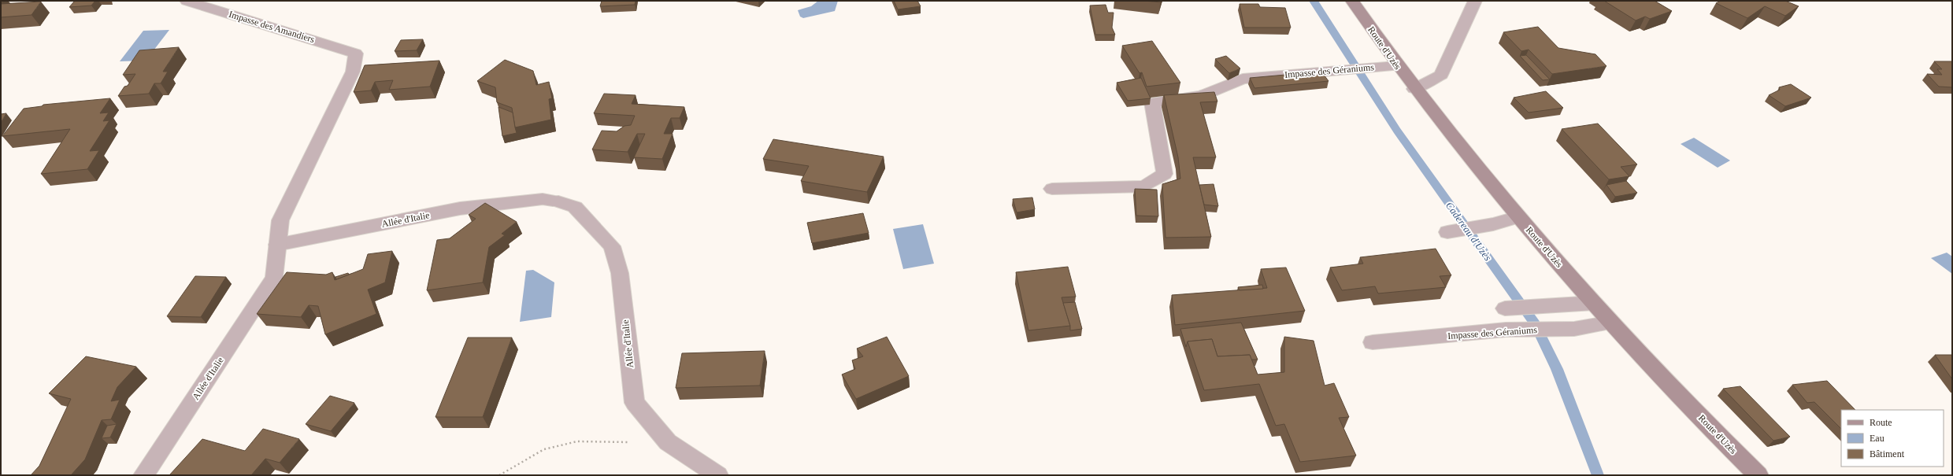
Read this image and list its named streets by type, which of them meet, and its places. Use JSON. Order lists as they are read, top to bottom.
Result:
{
  "streets": {
    "main road": ["Route d'Uzès"],
    "street": ["Impasse des Amandiers", "Impasse des Géraniums", "Allée d'Italie"]
  },
  "crossings": [
    ["Impasse des Amandiers", "Allée d'Italie"],
    ["Route d'Uzès", "Impasse des Géraniums"]
  ],
  "water": ["Cadereau d'Uzès"],
  "legend": ["Route", "Eau", "Bâtiment"]
}
